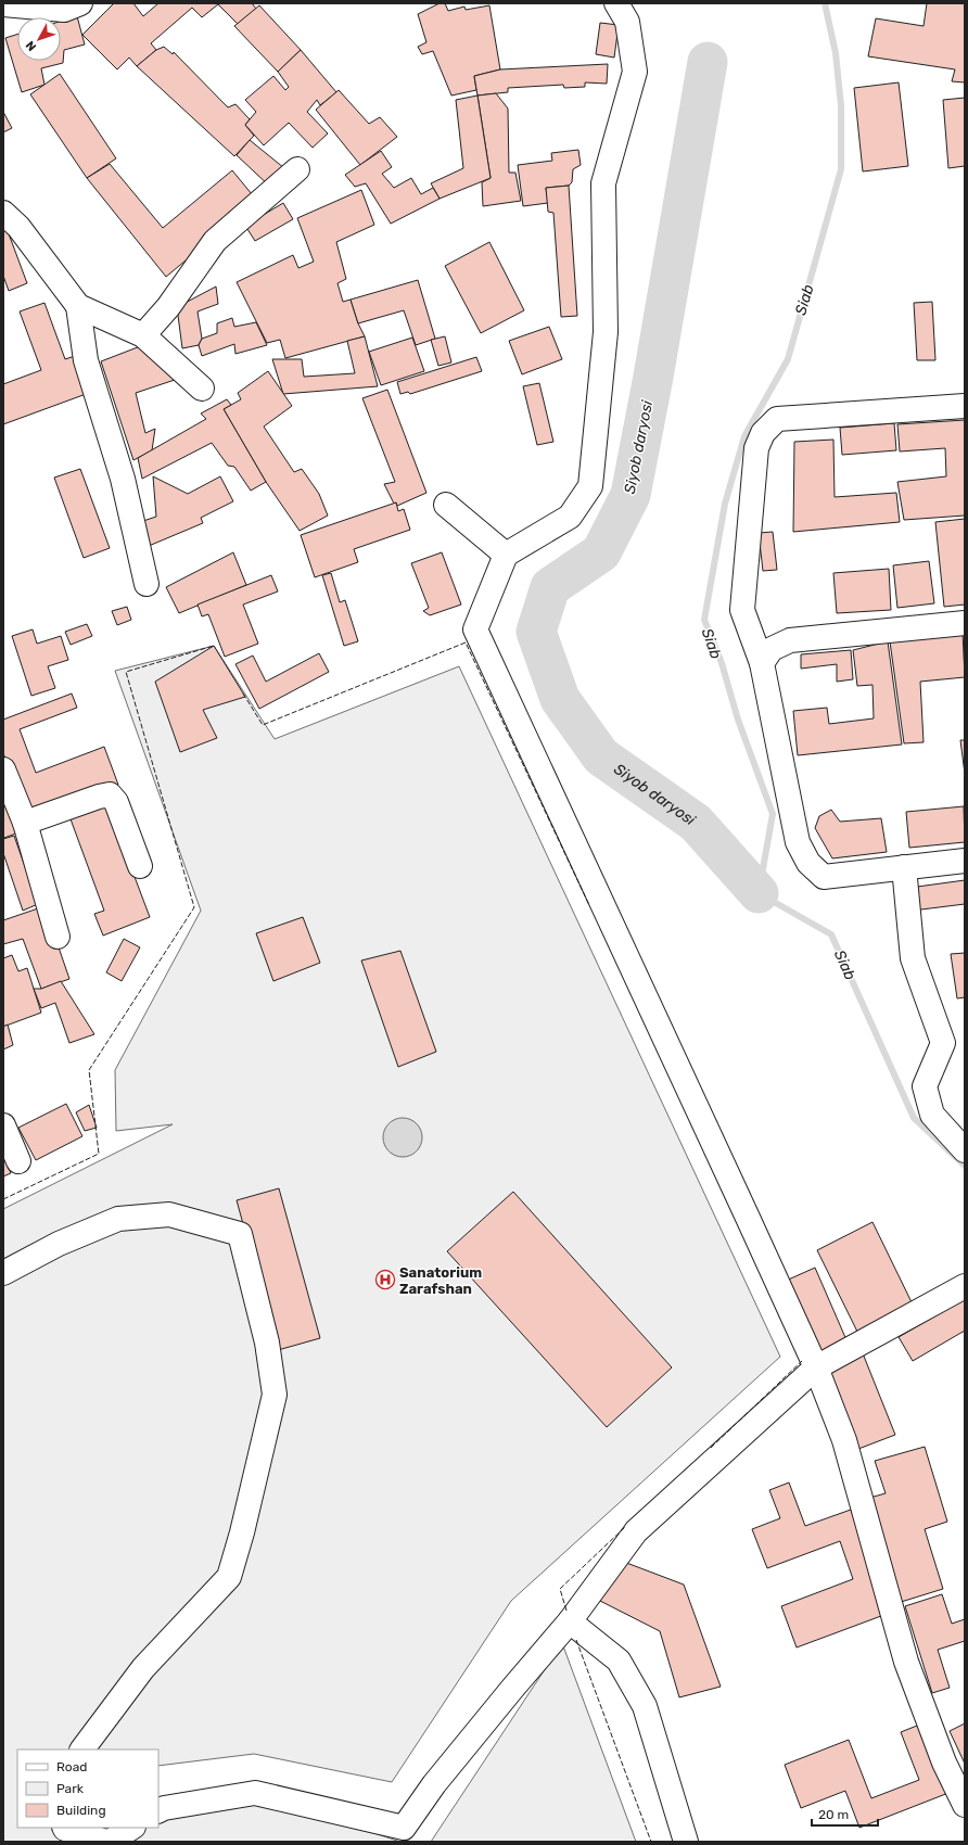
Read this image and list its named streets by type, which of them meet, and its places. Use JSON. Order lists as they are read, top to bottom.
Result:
{
  "water": ["Siab", "Siyob daryosi"],
  "places": {
    "hospital": ["Sanatorium Zarafshan"]
  },
  "legend": ["Road", "Park", "Building"],
  "scale_bar": "20 m",
  "north": "bottom left"
}
